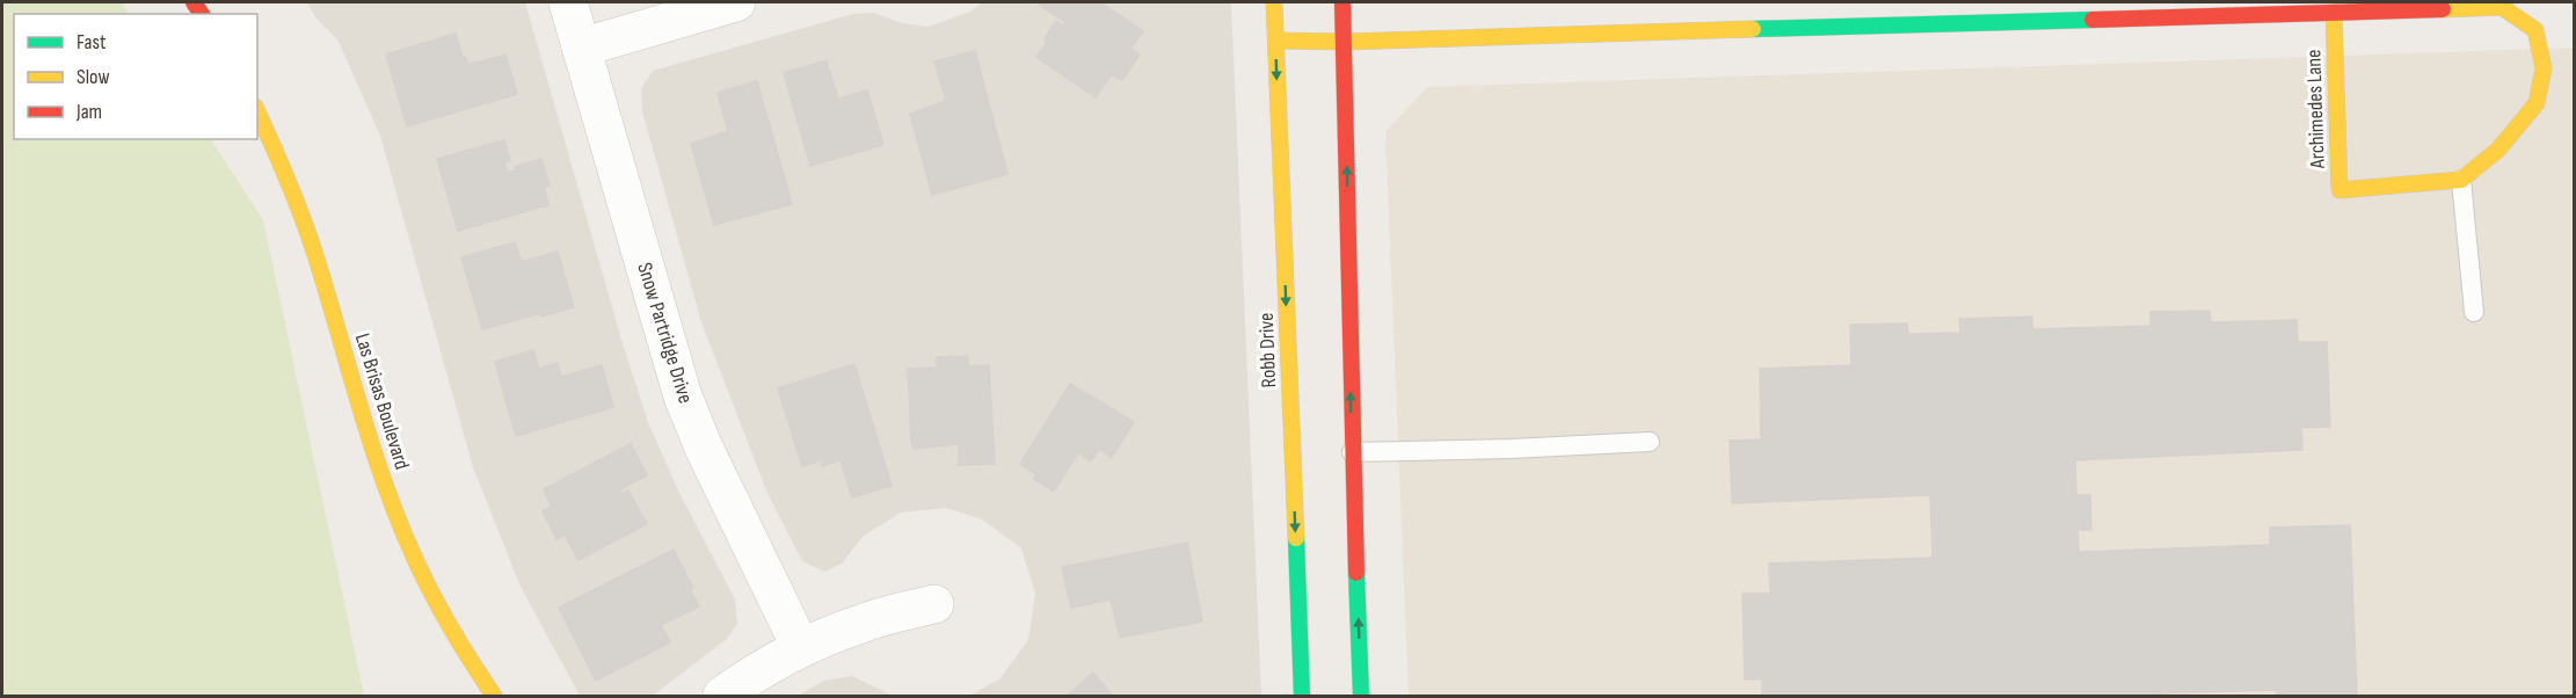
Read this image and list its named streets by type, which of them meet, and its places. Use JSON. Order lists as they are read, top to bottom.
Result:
{
  "streets": {
    "street": [
      "Archimedes Lane",
      "Snow Partridge Drive",
      "Robb Drive",
      "Las Brisas Boulevard"
    ]
  },
  "legend": ["Fast", "Slow", "Jam"]
}
